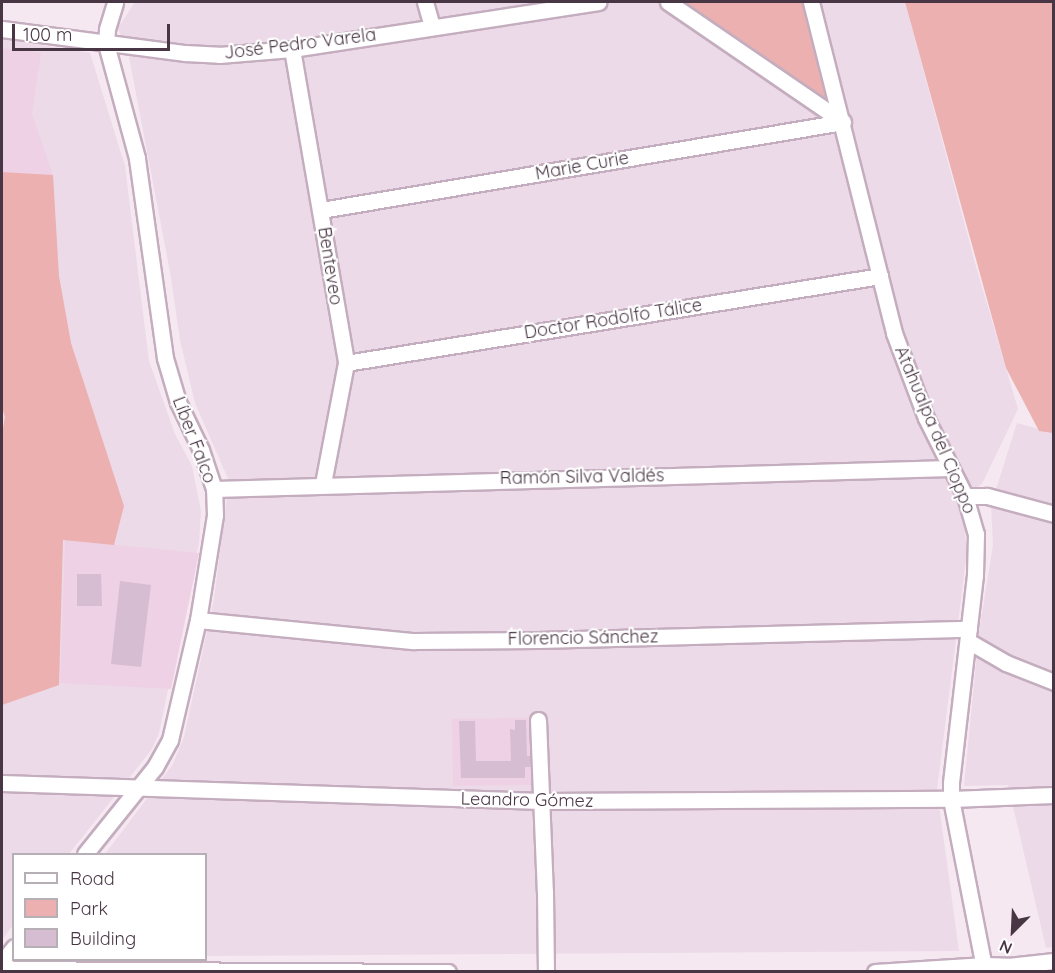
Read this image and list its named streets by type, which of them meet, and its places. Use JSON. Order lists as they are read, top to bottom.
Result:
{
  "streets": {
    "street": [
      "José Pedro Varela",
      "Marie Curie",
      "Benteveo",
      "Doctor Rodolfo Tálice",
      "Atahualpa del Cioppo",
      "Líber Falco",
      "Ramón Silva Valdés",
      "Florencio Sánchez",
      "Leandro Gómez"
    ]
  },
  "crossings": [
    ["José Pedro Varela", "Benteveo"],
    ["José Pedro Varela", "Líber Falco"],
    ["Marie Curie", "Benteveo"],
    ["Marie Curie", "Atahualpa del Cioppo"],
    ["Benteveo", "Doctor Rodolfo Tálice"],
    ["Benteveo", "Ramón Silva Valdés"],
    ["Doctor Rodolfo Tálice", "Atahualpa del Cioppo"],
    ["Atahualpa del Cioppo", "Ramón Silva Valdés"],
    ["Atahualpa del Cioppo", "Florencio Sánchez"],
    ["Atahualpa del Cioppo", "Leandro Gómez"],
    ["Líber Falco", "Ramón Silva Valdés"],
    ["Líber Falco", "Florencio Sánchez"],
    ["Líber Falco", "Leandro Gómez"]
  ],
  "legend": ["Road", "Park", "Building"],
  "scale_bar": "100 m",
  "north": "bottom left"
}
